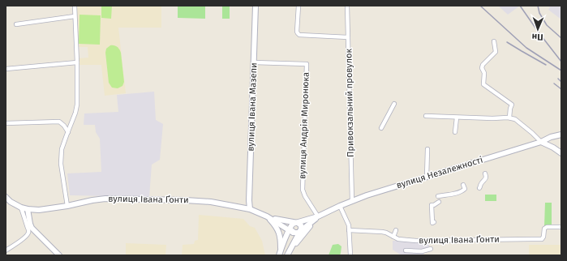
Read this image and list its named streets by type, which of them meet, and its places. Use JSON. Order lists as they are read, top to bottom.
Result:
{
  "streets": {
    "main road": ["вулиця Івана Мазепи", "вулиця Незалежності", "вулиця Івана Ґонти"],
    "street": ["Привокзальний провулок", "вулиця Андрія Миронюка"]
  },
  "crossings": [
    ["Привокзальний провулок", "вулиця Незалежності"],
    ["вулиця Івана Мазепи", "вулиця Андрія Миронюка"],
    ["вулиця Івана Мазепи", "вулиця Івана Ґонти"],
    ["вулиця Андрія Миронюка", "вулиця Незалежності"],
    ["вулиця Незалежності", "вулиця Івана Ґонти"]
  ],
  "north": "bottom"
}
